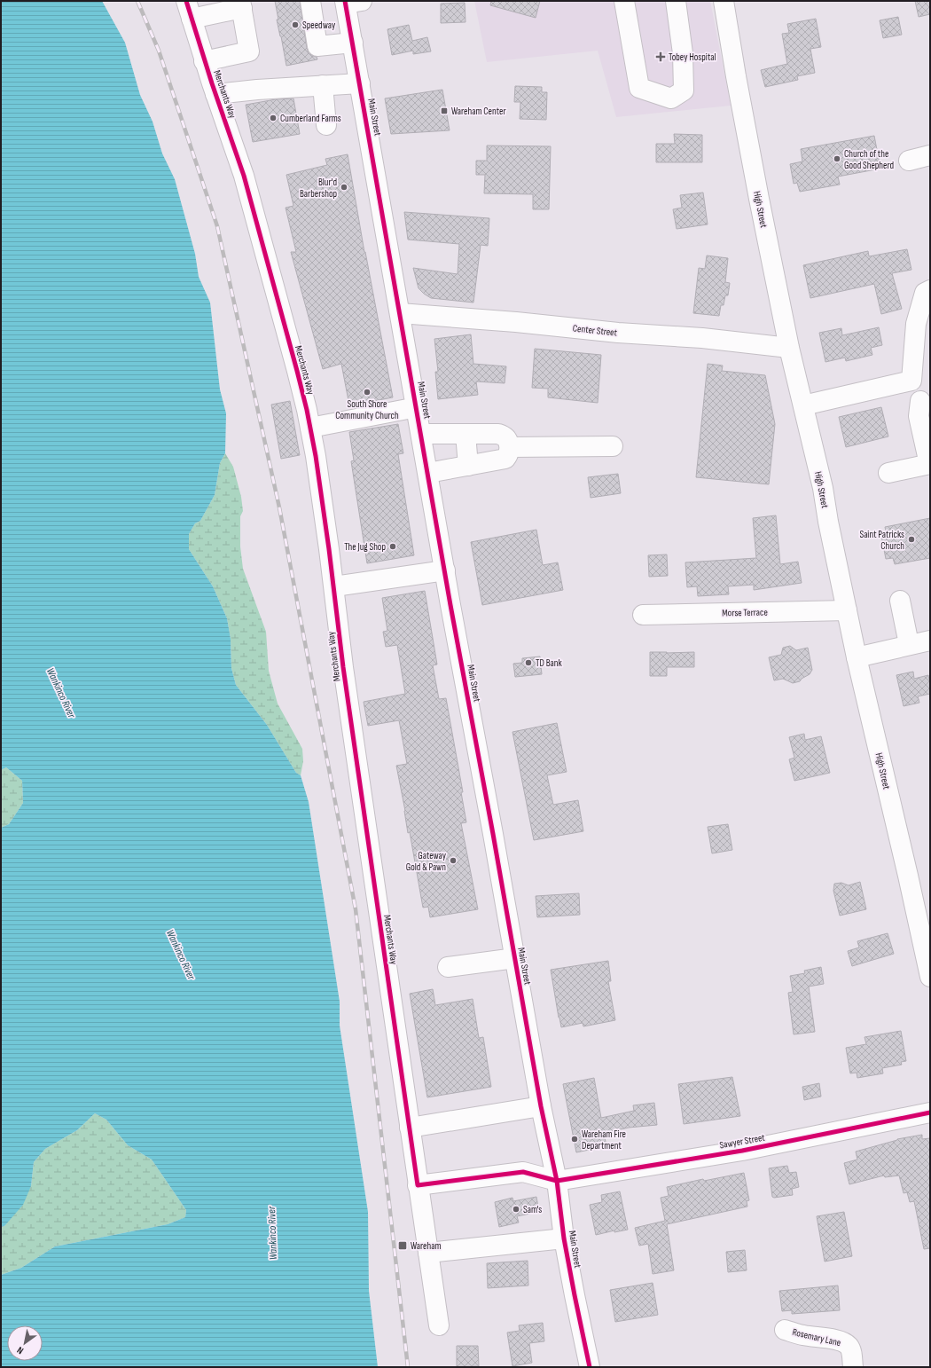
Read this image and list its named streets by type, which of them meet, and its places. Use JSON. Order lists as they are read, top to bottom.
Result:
{
  "streets": {
    "street": [
      "Merchants Way",
      "Main Street",
      "High Street",
      "Center Street",
      "Morse Terrace",
      "Sawyer Street",
      "Rosemary Lane"
    ]
  },
  "crossings": [
    ["Main Street", "Center Street"],
    ["Main Street", "Sawyer Street"],
    ["High Street", "Center Street"],
    ["High Street", "Morse Terrace"]
  ],
  "water": ["Wankinco River"],
  "places": {
    "other": [
      "Speedway",
      "Cumberland Farms",
      "Church of the Good Shepherd",
      "Blur'd Barbershop",
      "South Shore Community Church",
      "Saint Patricks Church",
      "The Jug Shop",
      "TD Bank",
      "Gateway Gold & Pawn",
      "Wareham Fire Department",
      "Sam's"
    ],
    "health": ["Tobey Hospital"],
    "transit": ["Wareham Center", "Wareham"]
  },
  "north": "bottom left"
}
